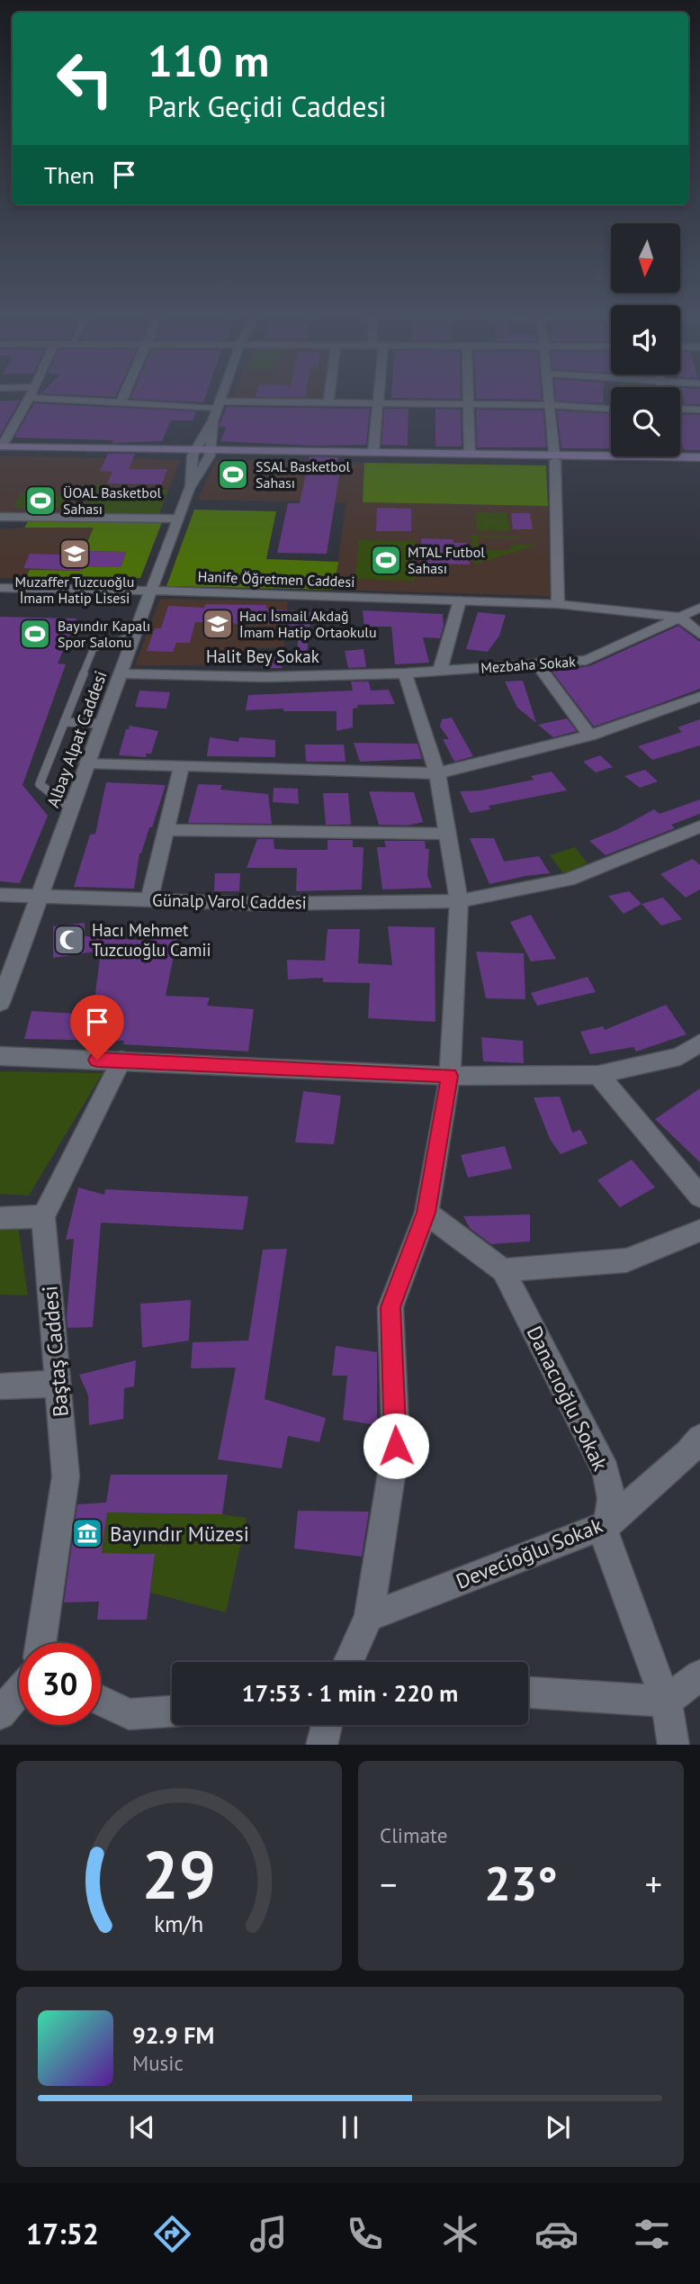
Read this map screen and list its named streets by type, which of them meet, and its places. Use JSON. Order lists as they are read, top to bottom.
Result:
{
  "streets": {
    "street": [
      "Hanife Öğretmen Caddesi",
      "Halit Bey Sokak",
      "Mezbaha Sokak",
      "Albay Alpat Caddesi",
      "Günalp Varol Caddesi",
      "Baştaş Caddesi",
      "Danacıoğlu Sokak",
      "Devecioğlu Sokak"
    ]
  },
  "crossings": [
    ["Hanife Öğretmen Caddesi", "Mezbaha Sokak"],
    ["Hanife Öğretmen Caddesi", "Albay Alpat Caddesi"],
    ["Halit Bey Sokak", "Mezbaha Sokak"],
    ["Halit Bey Sokak", "Albay Alpat Caddesi"],
    ["Albay Alpat Caddesi", "Günalp Varol Caddesi"],
    ["Danacıoğlu Sokak", "Devecioğlu Sokak"]
  ],
  "places": {
    "sports": [
      "SSAL Basketbol Sahası",
      "ÜOAL Basketbol Sahası",
      "MTAL Futbol Sahası",
      "Bayındır Kapalı Spor Salonu"
    ],
    "school or university": ["Muzaffer Tuzcuoğlu İmam Hatip Lisesi", "Hacı İsmail Akdağ İmam Hatip Ortaokulu"],
    "mosque": ["Hacı Mehmet Tuzcuoğlu Camii"],
    "museum": ["Bayındır Müzesi"]
  },
  "north": "bottom",
  "page": {
    "turn": ["110 m", "Park Geçidi Caddesi"],
    "then": "Then",
    "limit": "30",
    "trip": "17:53 · 1 min · 220 m",
    "tile": "Climate",
    "heat": ["−", "23°", "+"],
    "song": ["92.9 FM", "Music"],
    "tabs": "17:52",
    "gauge": ["29", "km/h"]
  }
}
